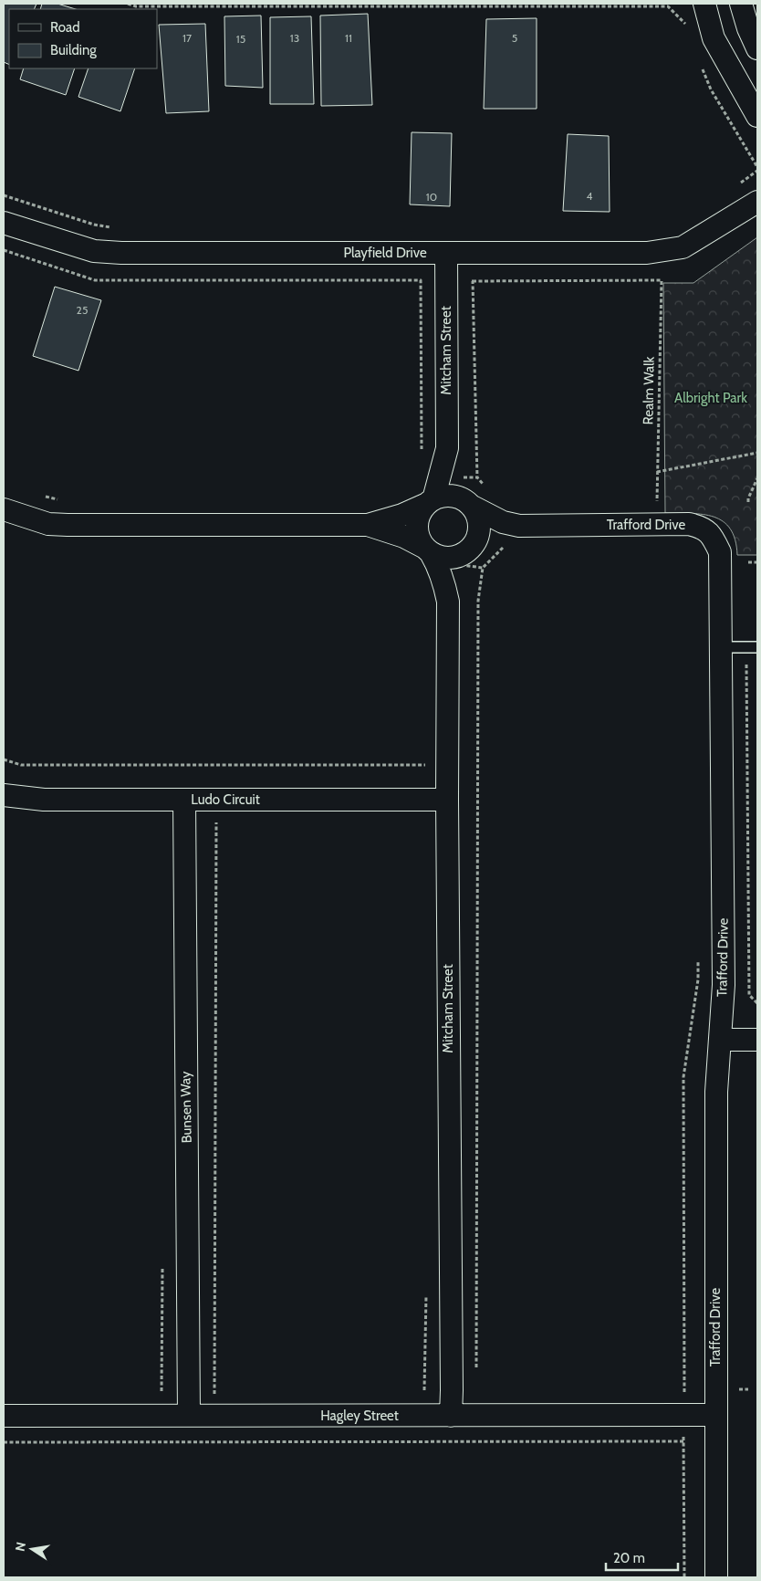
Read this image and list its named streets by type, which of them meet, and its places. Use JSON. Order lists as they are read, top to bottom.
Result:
{
  "streets": {
    "street": [
      "Playfield Drive",
      "Mitcham Street",
      "Trafford Drive",
      "Ludo Circuit",
      "Bunsen Way",
      "Hagley Street"
    ],
    "path": ["Realm Walk"]
  },
  "crossings": [
    ["Playfield Drive", "Mitcham Street"],
    ["Mitcham Street", "Ludo Circuit"],
    ["Mitcham Street", "Hagley Street"],
    ["Trafford Drive", "Hagley Street"],
    ["Ludo Circuit", "Bunsen Way"],
    ["Bunsen Way", "Hagley Street"]
  ],
  "parks": ["Albright Park"],
  "house_numbers": [
    "17",
    "13",
    "11",
    "5",
    "15",
    "4",
    "10",
    "25"
  ],
  "legend": ["Road", "Building"],
  "scale_bar": "20 m",
  "north": "left"
}
